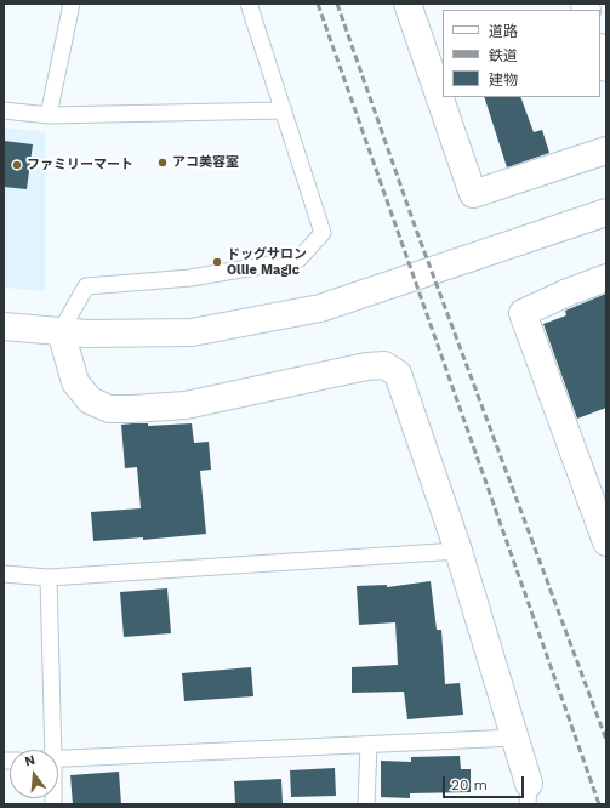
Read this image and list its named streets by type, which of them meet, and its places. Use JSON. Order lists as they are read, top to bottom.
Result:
{
  "places": ["アコ美容室", "ファミリーマート", "ドッグサロン Ollie Magic"],
  "legend": ["道路", "鉄道", "建物"],
  "scale_bar": "20 m",
  "north": "top"
}
